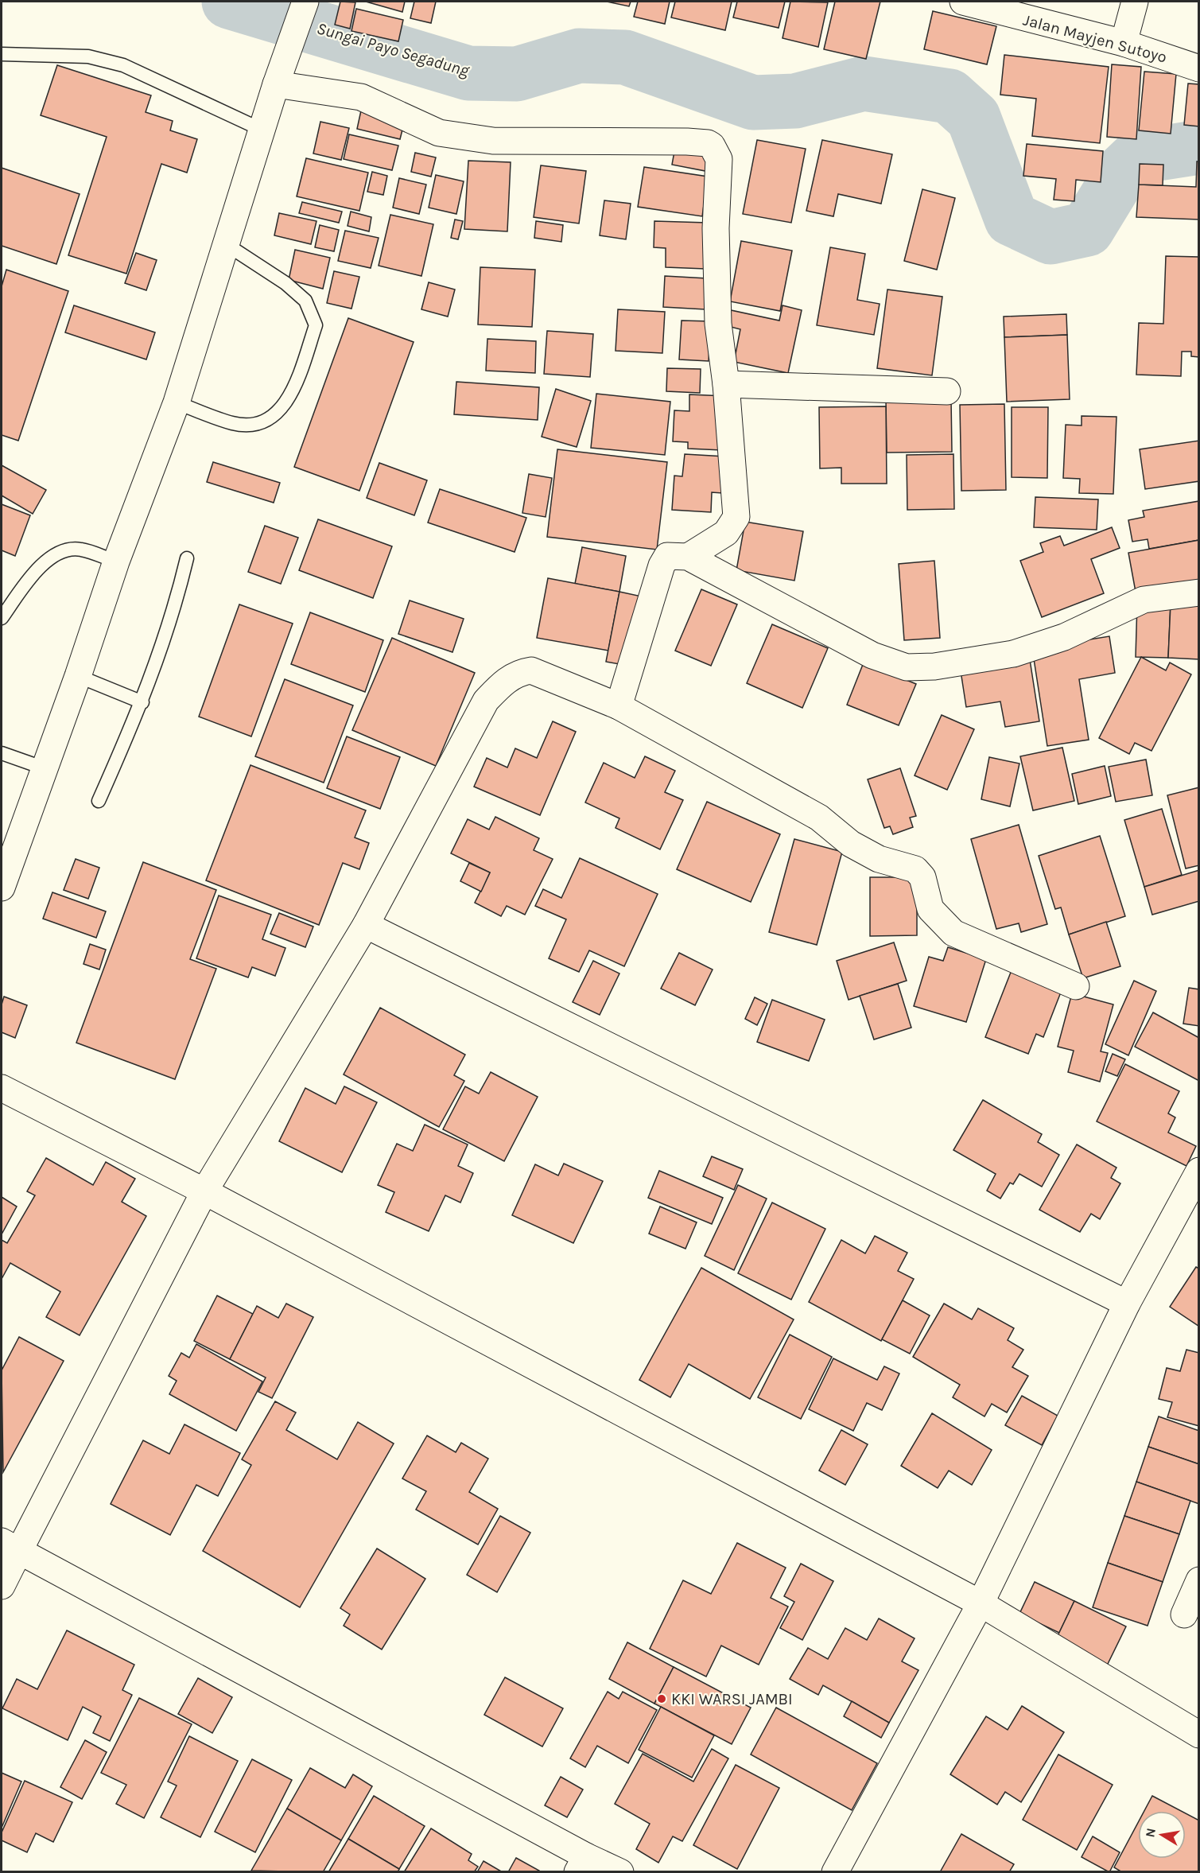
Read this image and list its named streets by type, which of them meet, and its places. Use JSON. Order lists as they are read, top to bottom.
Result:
{
  "streets": {
    "street": ["Jalan Mayjen Sutoyo"]
  },
  "water": ["Sungai Payo Segadung"],
  "places": ["KKI WARSI JAMBI"],
  "north": "left"
}
